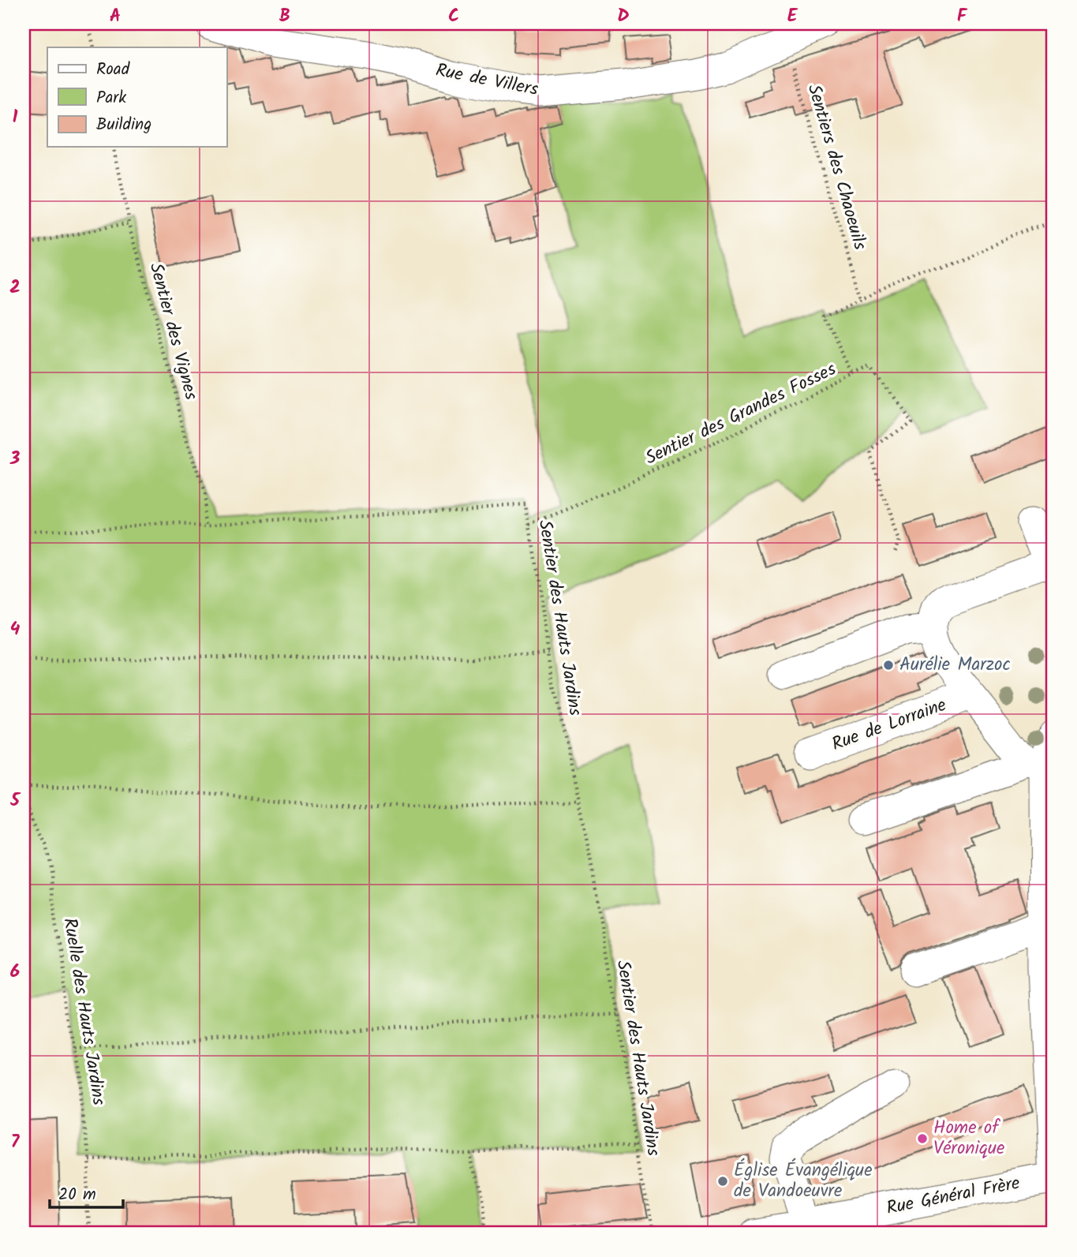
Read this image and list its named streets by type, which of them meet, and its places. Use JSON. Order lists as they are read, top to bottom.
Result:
{
  "streets": {
    "street": ["Rue de Villers", "Rue de Lorraine", "Rue Général Frère"],
    "path": [
      "Sentiers des Chaoeuils",
      "Sentier des Vignes",
      "Sentier des Grandes Fosses",
      "Sentier des Hauts Jardins",
      "Ruelle des Hauts Jardins"
    ]
  },
  "crossings": [
    ["Rue de Villers", "Sentiers des Chaoeuils"],
    ["Sentiers des Chaoeuils", "Sentier des Grandes Fosses"],
    ["Sentier des Vignes", "Sentier des Hauts Jardins"],
    ["Sentier des Grandes Fosses", "Sentier des Hauts Jardins"]
  ],
  "places": ["Aurélie Marzoc", "Home of Véronique", "Église Évangélique de Vandoeuvre"],
  "legend": ["Road", "Park", "Building"],
  "scale_bar": "20 m",
  "grid": {
    "columns": [
      "A",
      "B",
      "C",
      "D",
      "E",
      "F"
    ],
    "rows": [
      "1",
      "2",
      "3",
      "4",
      "5",
      "6",
      "7"
    ]
  }
}
